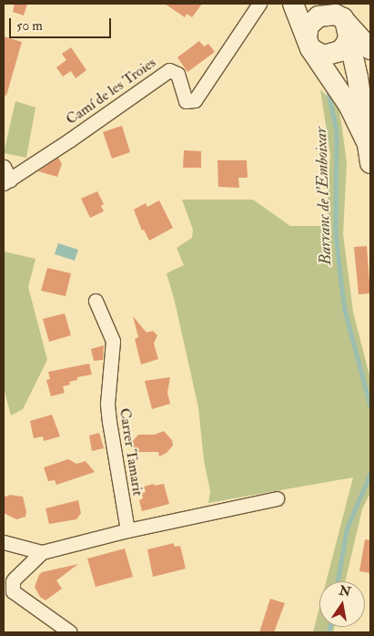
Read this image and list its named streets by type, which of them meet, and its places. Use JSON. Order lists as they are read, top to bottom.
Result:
{
  "streets": {
    "street": ["Camí de les Troies", "Carrer Tamarit"]
  },
  "water": ["Barranc de l'Emboixar"],
  "scale_bar": "50 m",
  "north": "top"
}
